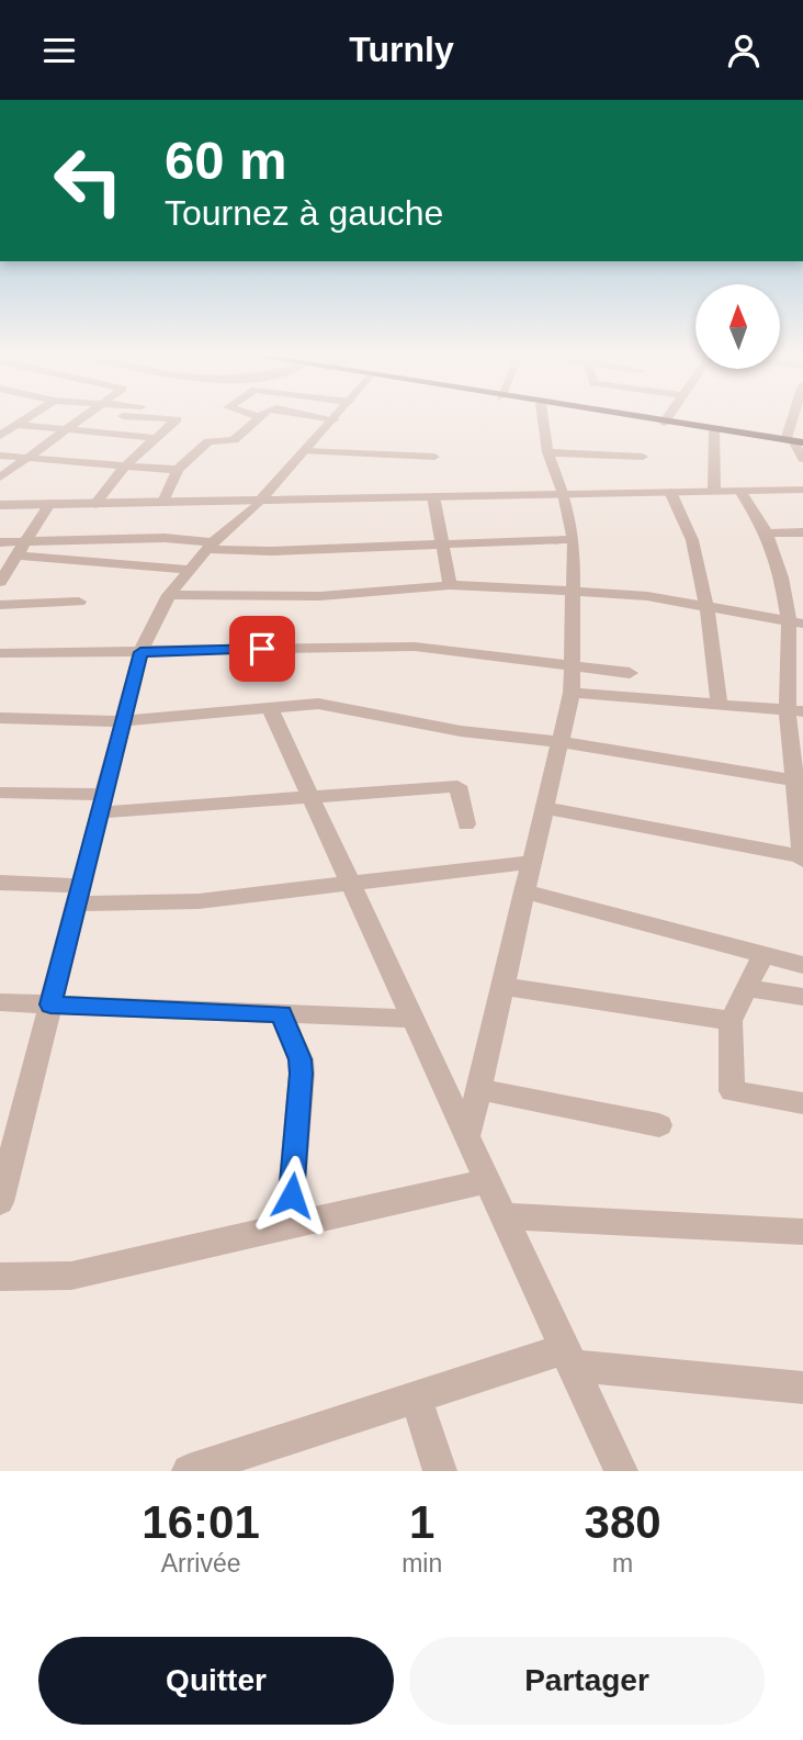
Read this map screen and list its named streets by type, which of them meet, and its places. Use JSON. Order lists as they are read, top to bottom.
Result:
{
  "north": "top",
  "page": {
    "header": "Turnly",
    "turn": ["60 m", "Tournez à gauche"],
    "eta": [
      "16:01",
      "Arrivée",
      "1",
      "min",
      "380",
      "m"
    ],
    "buttons": ["Quitter", "Partager"]
  }
}
